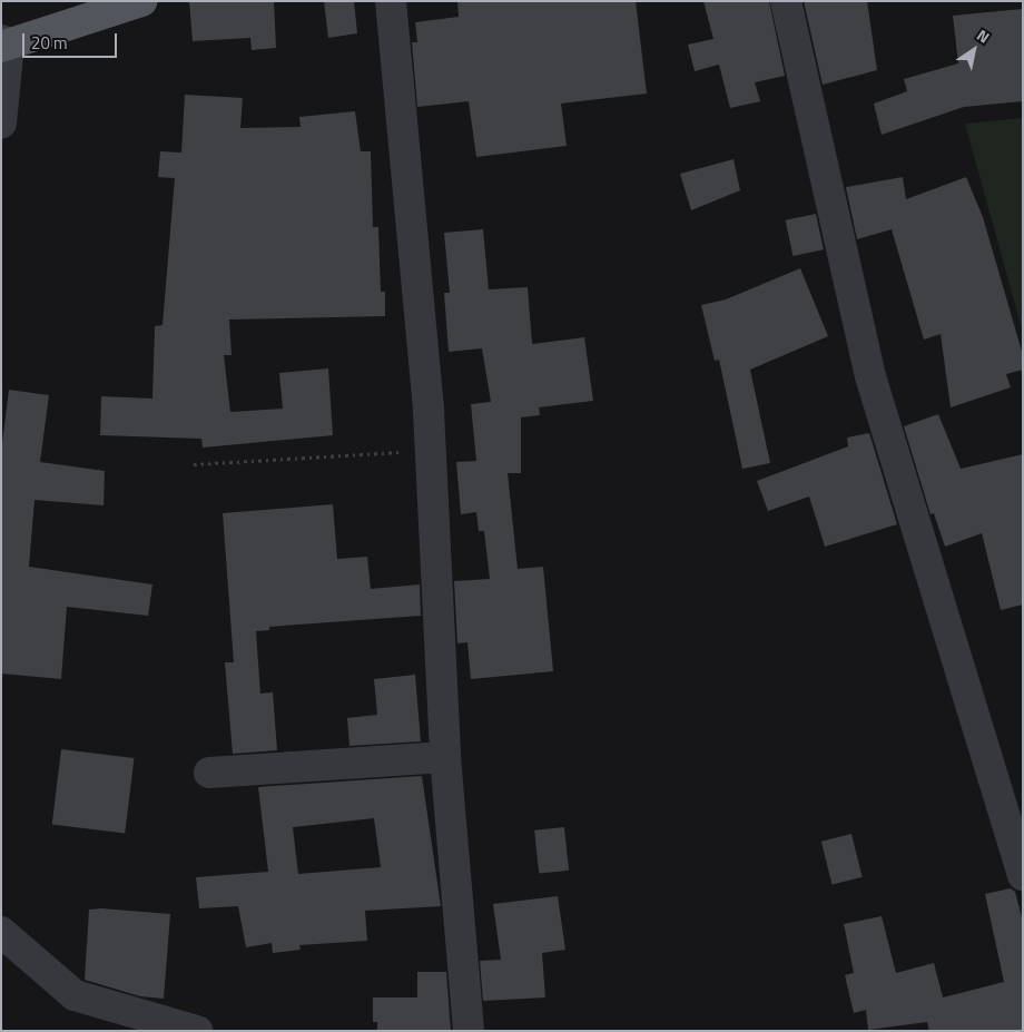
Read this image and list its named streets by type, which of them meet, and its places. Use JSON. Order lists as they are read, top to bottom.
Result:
{
  "scale_bar": "20 m",
  "north": "top right"
}
